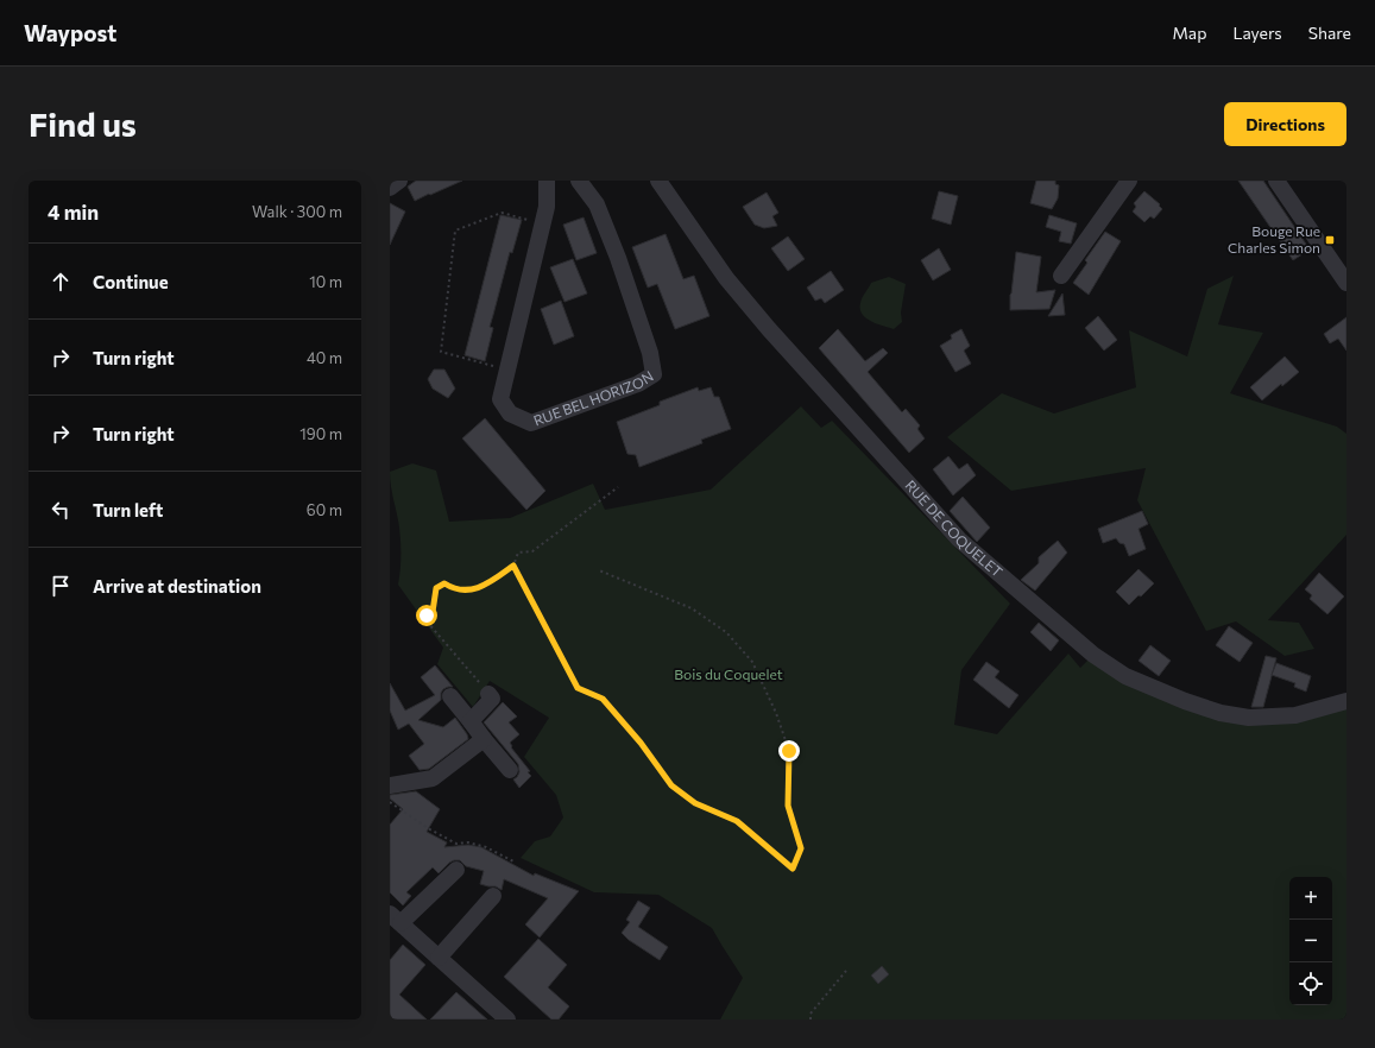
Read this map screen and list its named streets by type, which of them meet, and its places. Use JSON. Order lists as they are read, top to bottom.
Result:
{
  "streets": {
    "street": ["RUE BEL HORIZON", "RUE DE COQUELET"]
  },
  "parks": ["Bois du Coquelet"],
  "places": {
    "transit": ["Bouge Rue Charles Simon"]
  },
  "page": {
    "header": "Waypost",
    "nav": ["Map", "Layers", "Share"],
    "buttons": "Directions",
    "title": "Find us",
    "heading": ["4 min", "Walk · 300 m"],
    "list": [
      ["Continue", "10 m"],
      ["Turn right", "40 m"],
      ["Turn right", "190 m"],
      ["Turn left", "60 m"],
      "Arrive at destination"
    ],
    "map_buttons": ["+", "−"]
  }
}
